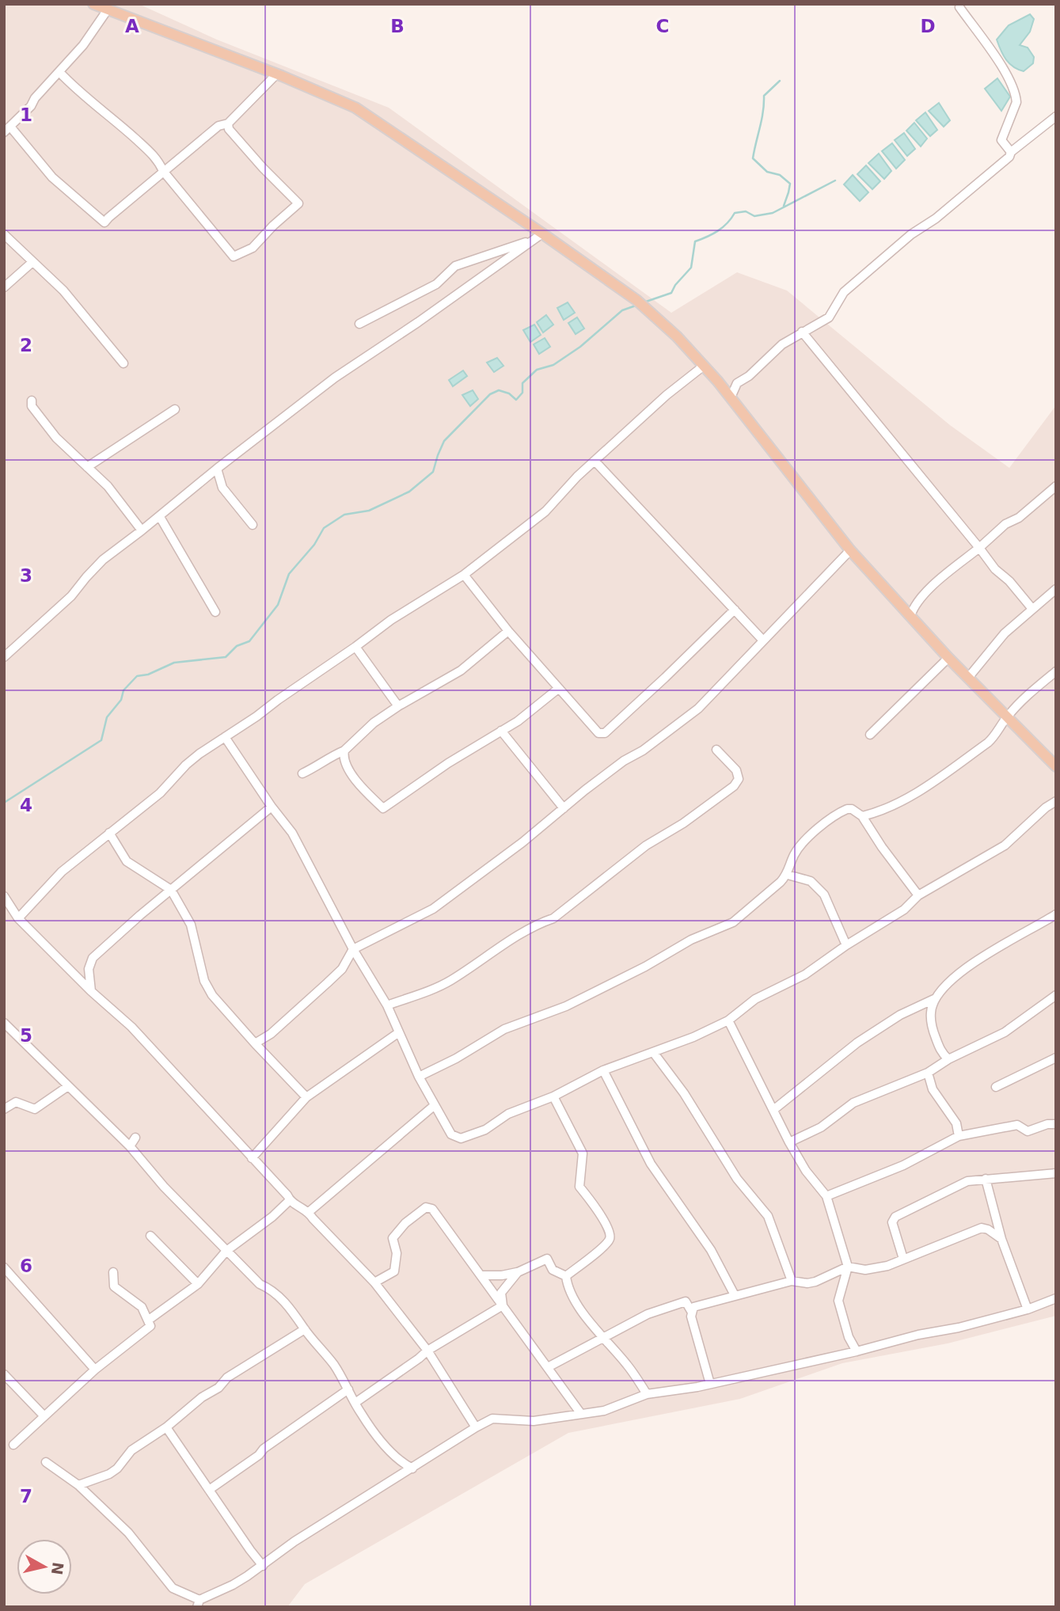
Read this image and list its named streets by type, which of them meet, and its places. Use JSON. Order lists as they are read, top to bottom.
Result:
{
  "north": "right",
  "grid": {
    "columns": [
      "A",
      "B",
      "C",
      "D"
    ],
    "rows": [
      "1",
      "2",
      "3",
      "4",
      "5",
      "6",
      "7"
    ]
  }
}
